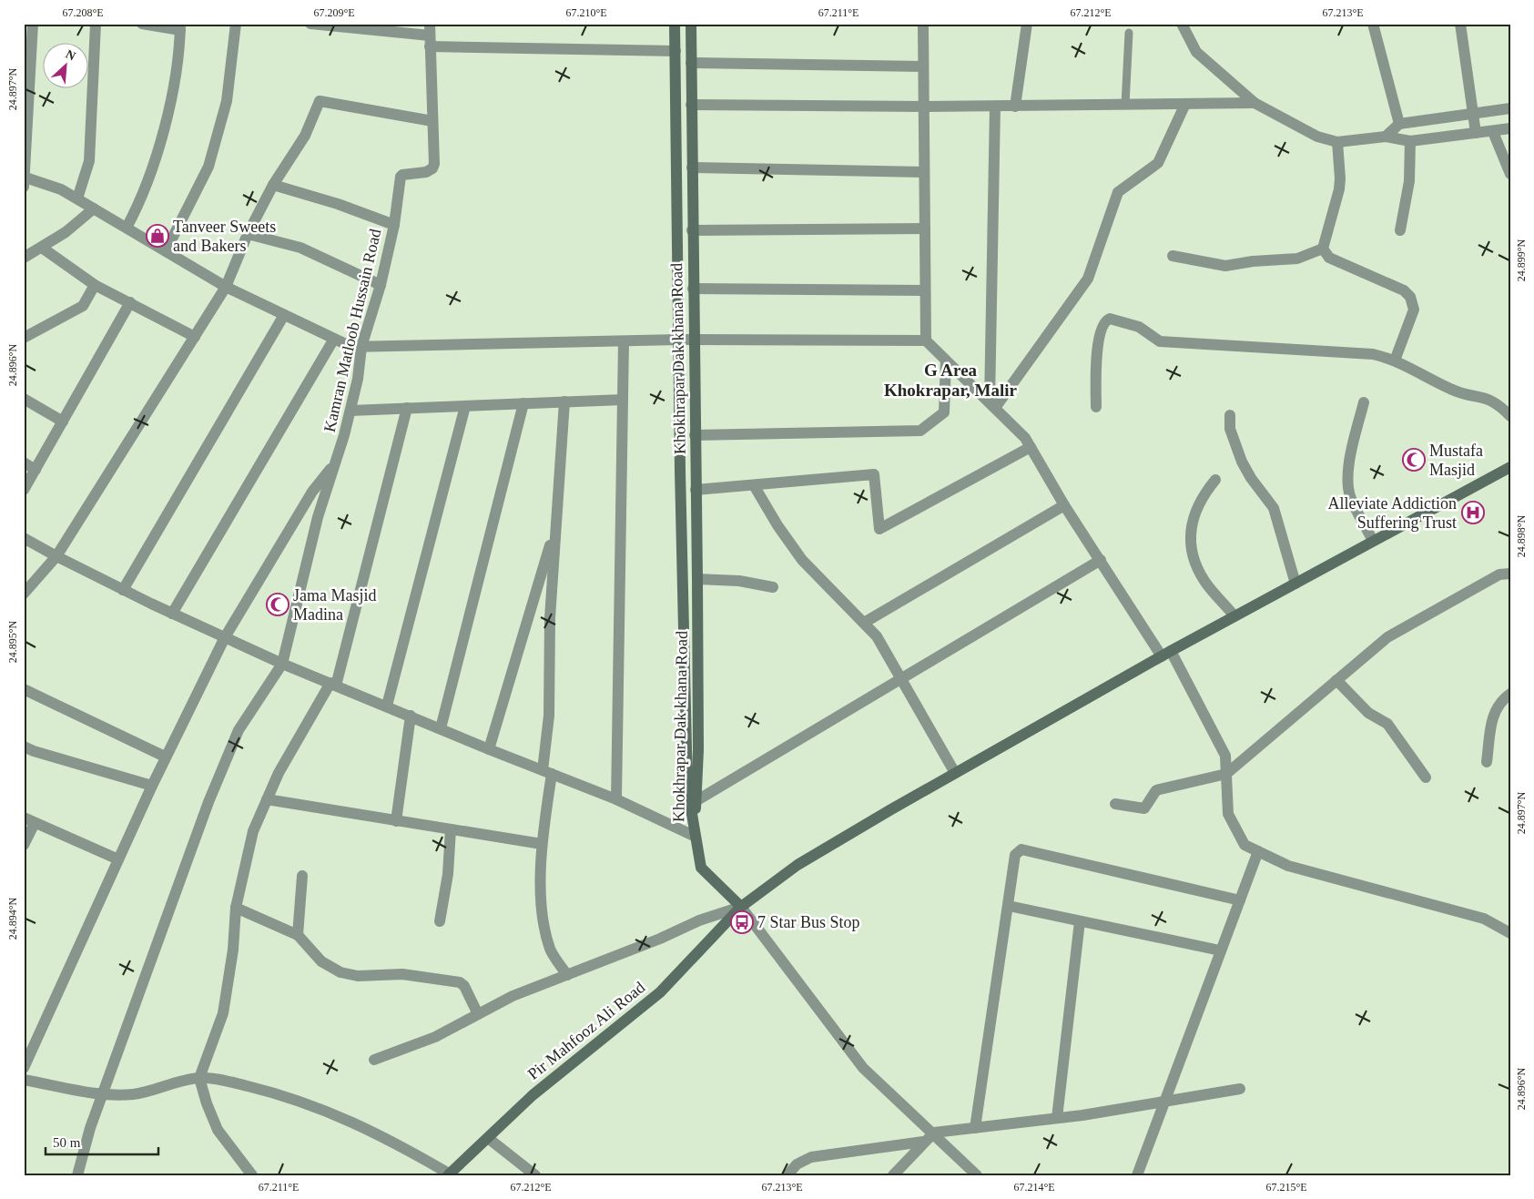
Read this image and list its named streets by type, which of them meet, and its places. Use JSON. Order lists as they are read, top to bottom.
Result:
{
  "streets": {
    "street": ["Kamran Matloob Hussain Road", "Khokhrapar Dak khana Road", "Pir Mahfooz Ali Road"]
  },
  "districts": ["G Area Khokrapar, Malir"],
  "places": {
    "shop": ["Tanveer Sweets and Bakers"],
    "mosque": ["Mustafa Masjid", "Jama Masjid Madina"],
    "hospital": ["Alleviate Addiction Suffering Trust"],
    "bus stop": ["7 Star Bus Stop"]
  },
  "scale_bar": "50 m",
  "north": "top right",
  "coordinates": [
    "67.208°E",
    "67.209°E",
    "67.210°E",
    "67.211°E",
    "67.212°E",
    "67.213°E",
    "24.897°N",
    "24.899°N",
    "24.896°N",
    "24.898°N",
    "24.895°N",
    "24.894°N",
    "67.214°E",
    "67.215°E"
  ]
}
